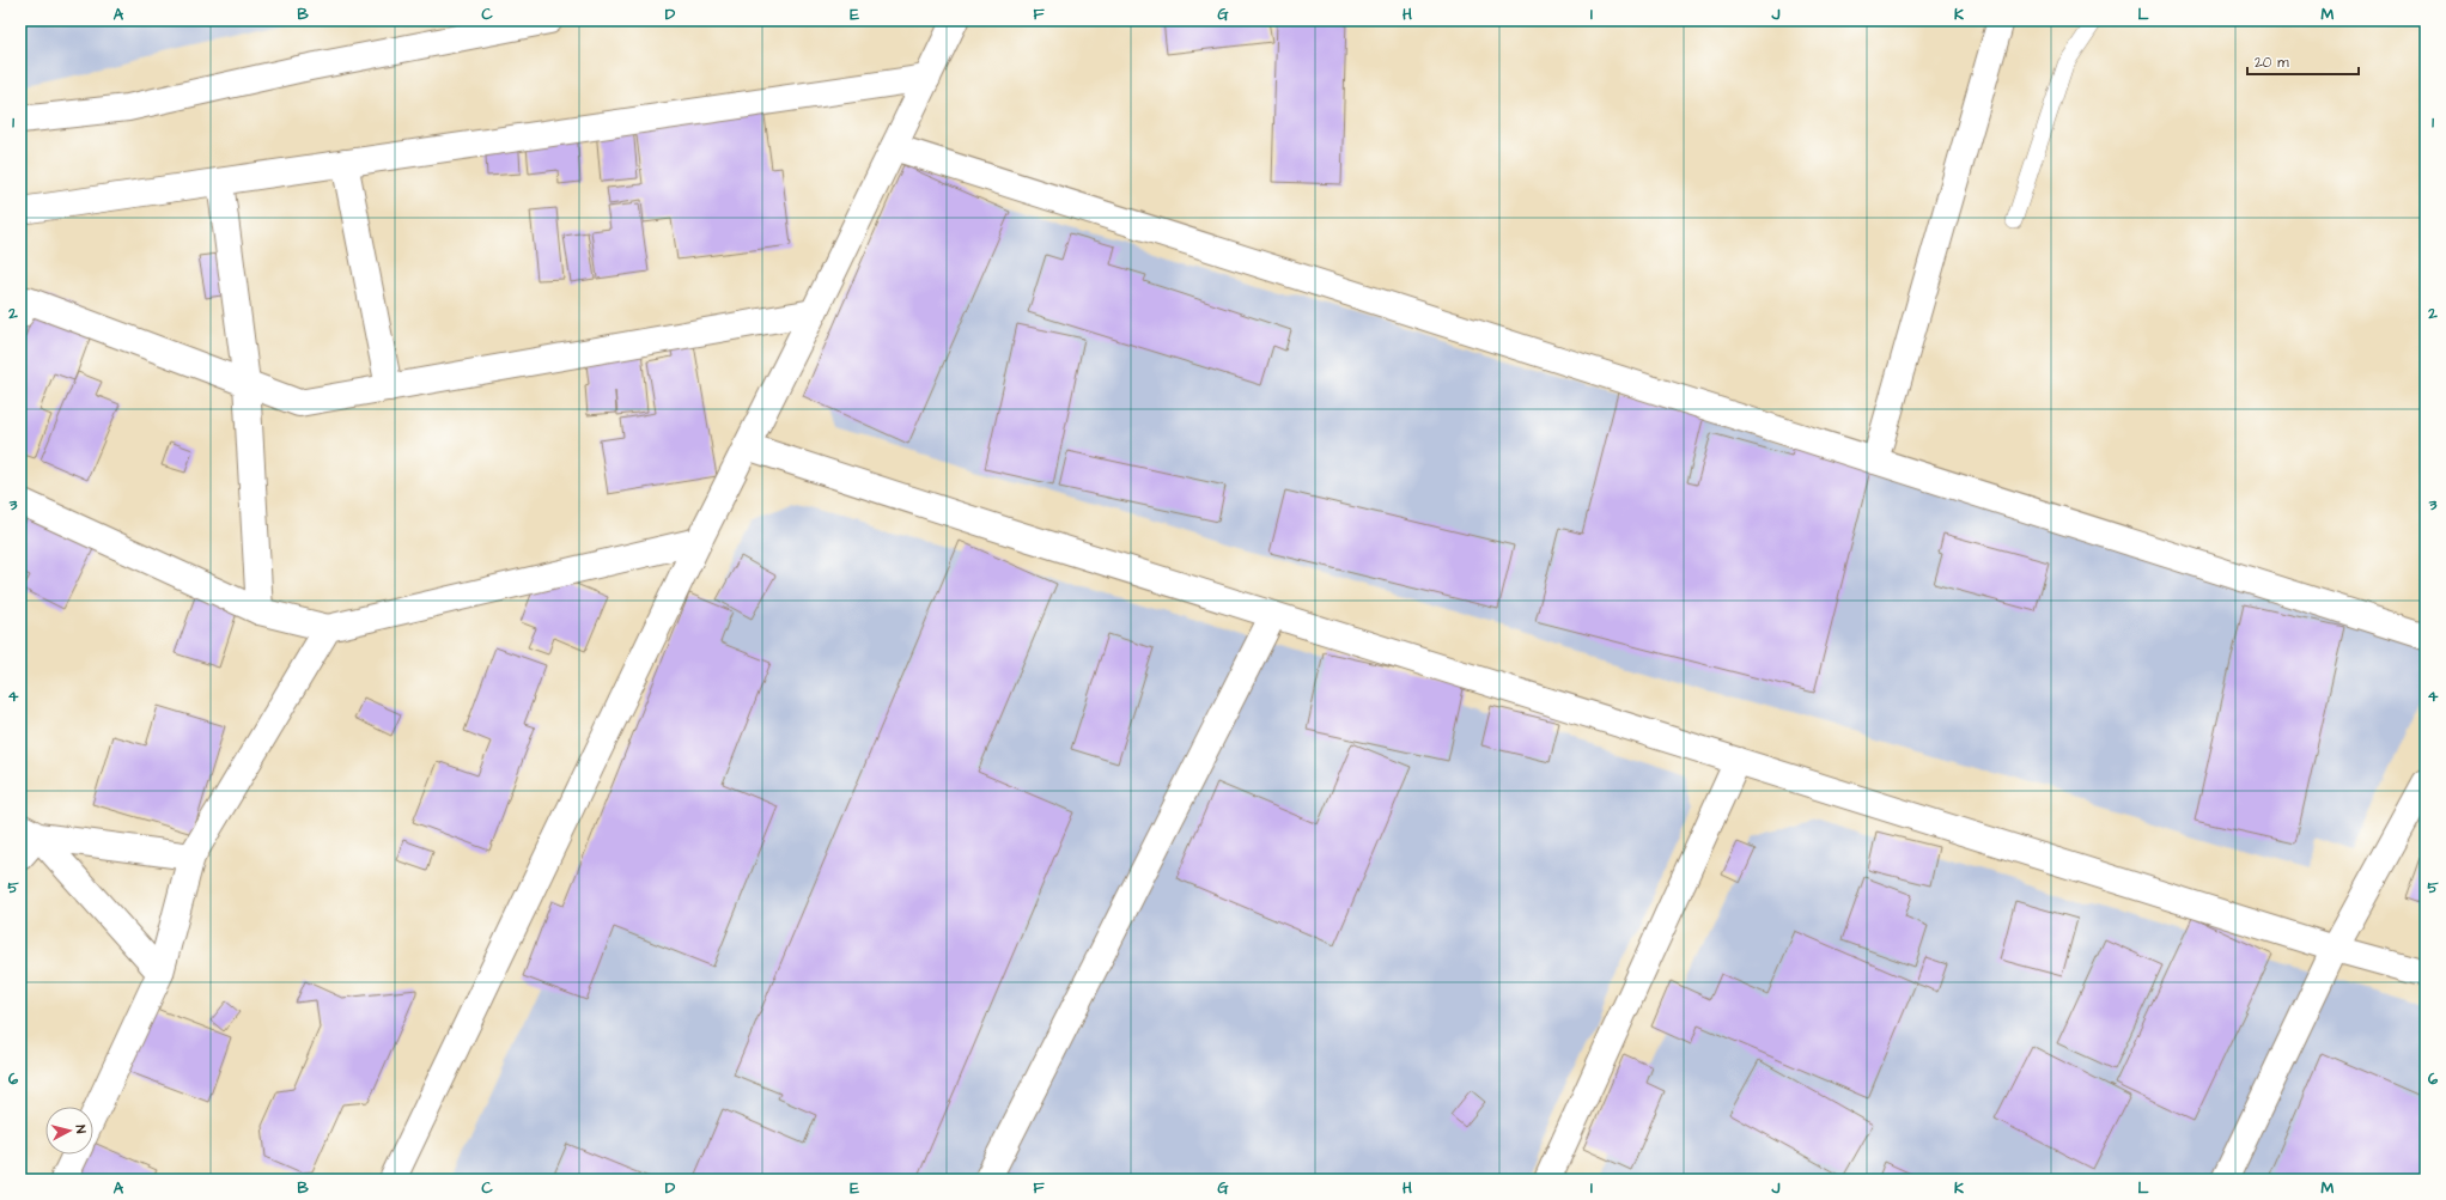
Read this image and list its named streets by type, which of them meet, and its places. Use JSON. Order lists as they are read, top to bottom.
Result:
{
  "scale_bar": "20 m",
  "north": "right",
  "grid": {
    "columns": [
      "A",
      "B",
      "C",
      "D",
      "E",
      "F",
      "G",
      "H",
      "I",
      "J",
      "K",
      "L",
      "M"
    ],
    "rows": [
      "1",
      "2",
      "3",
      "4",
      "5",
      "6"
    ]
  }
}
